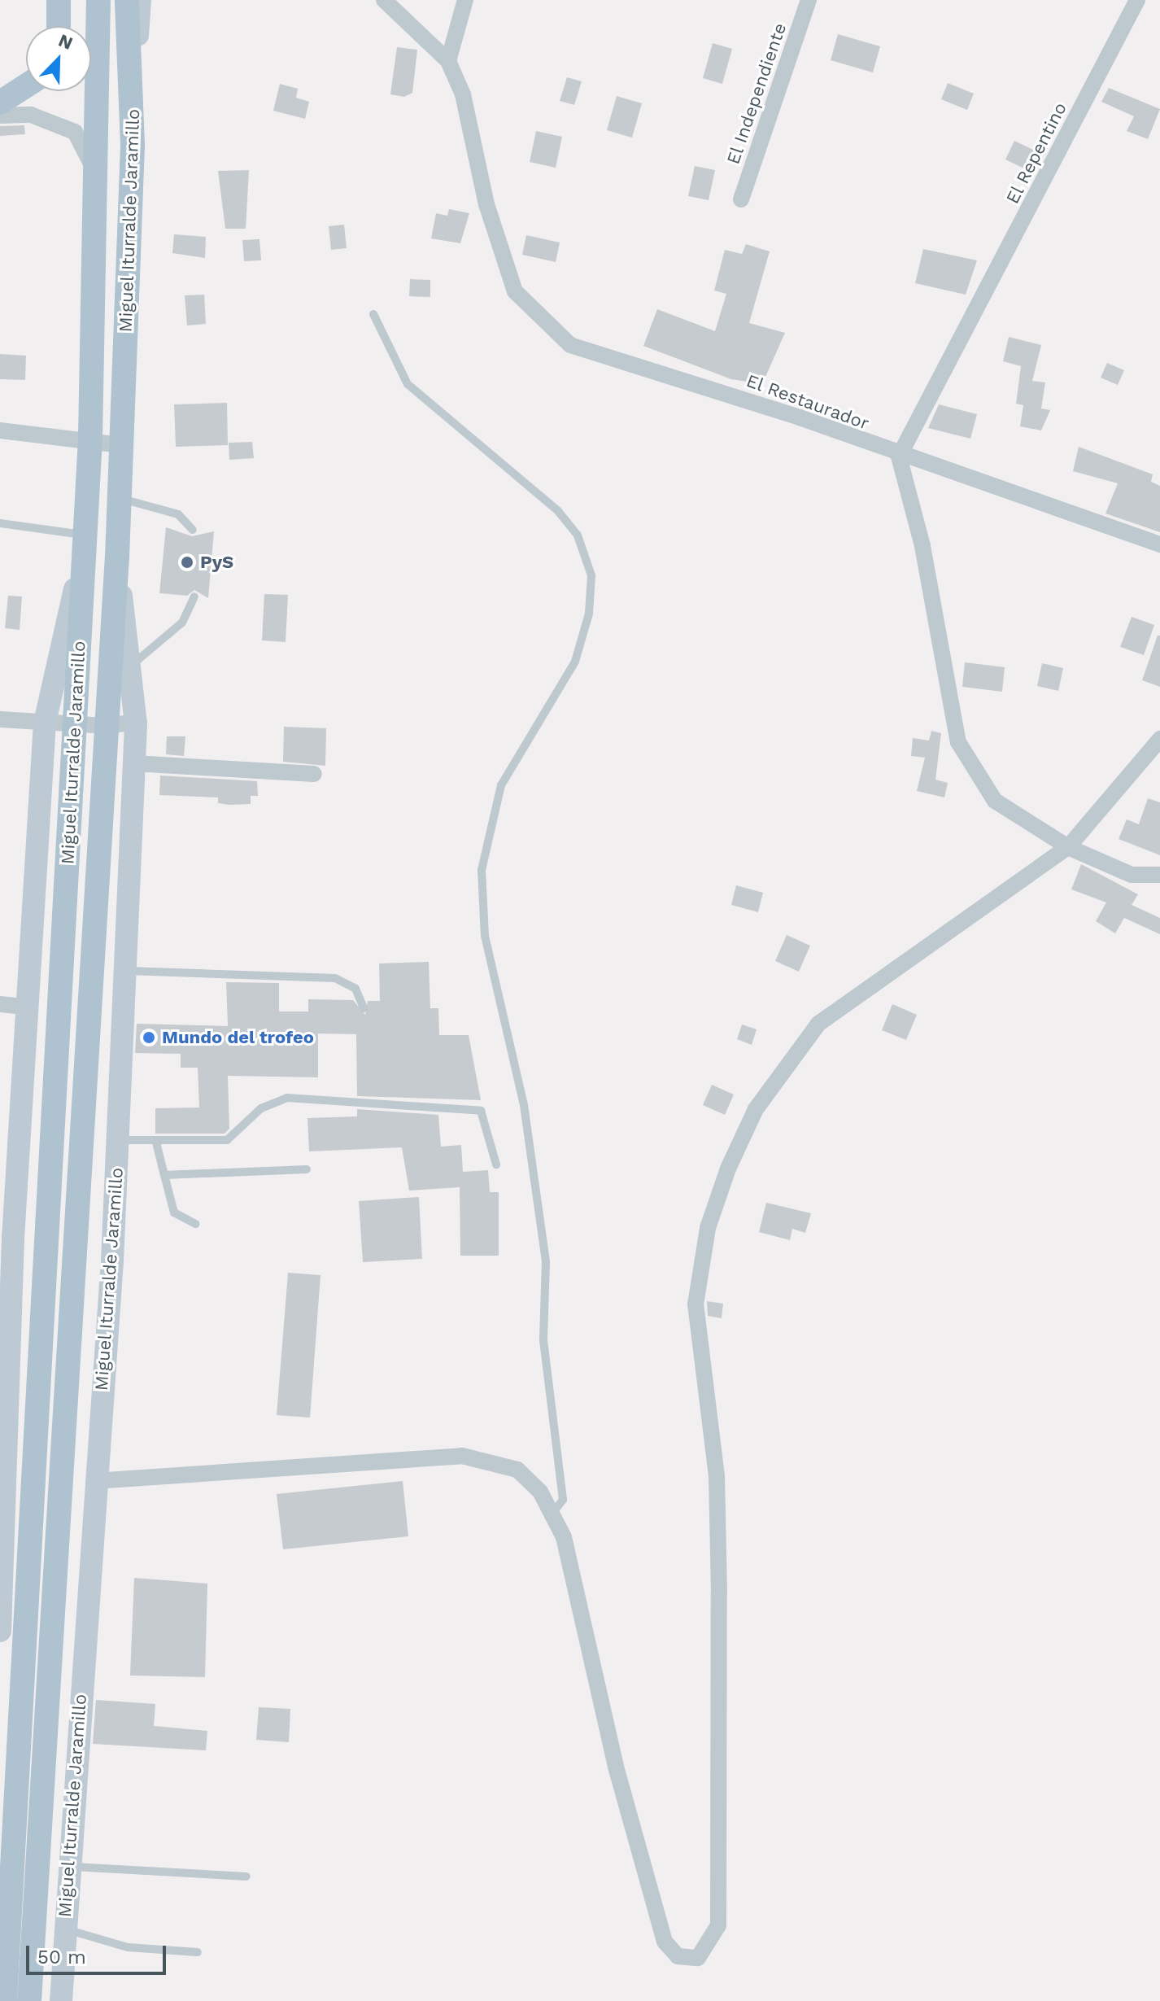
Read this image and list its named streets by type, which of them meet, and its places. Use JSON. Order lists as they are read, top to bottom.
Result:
{
  "streets": {
    "main road": ["Miguel Iturralde Jaramillo"],
    "street": ["El Independiente", "El Repentino", "El Restaurador"]
  },
  "crossings": [
    ["El Repentino", "El Restaurador"]
  ],
  "places": ["PyS", "Mundo del trofeo"],
  "scale_bar": "50 m",
  "north": "top right"
}
